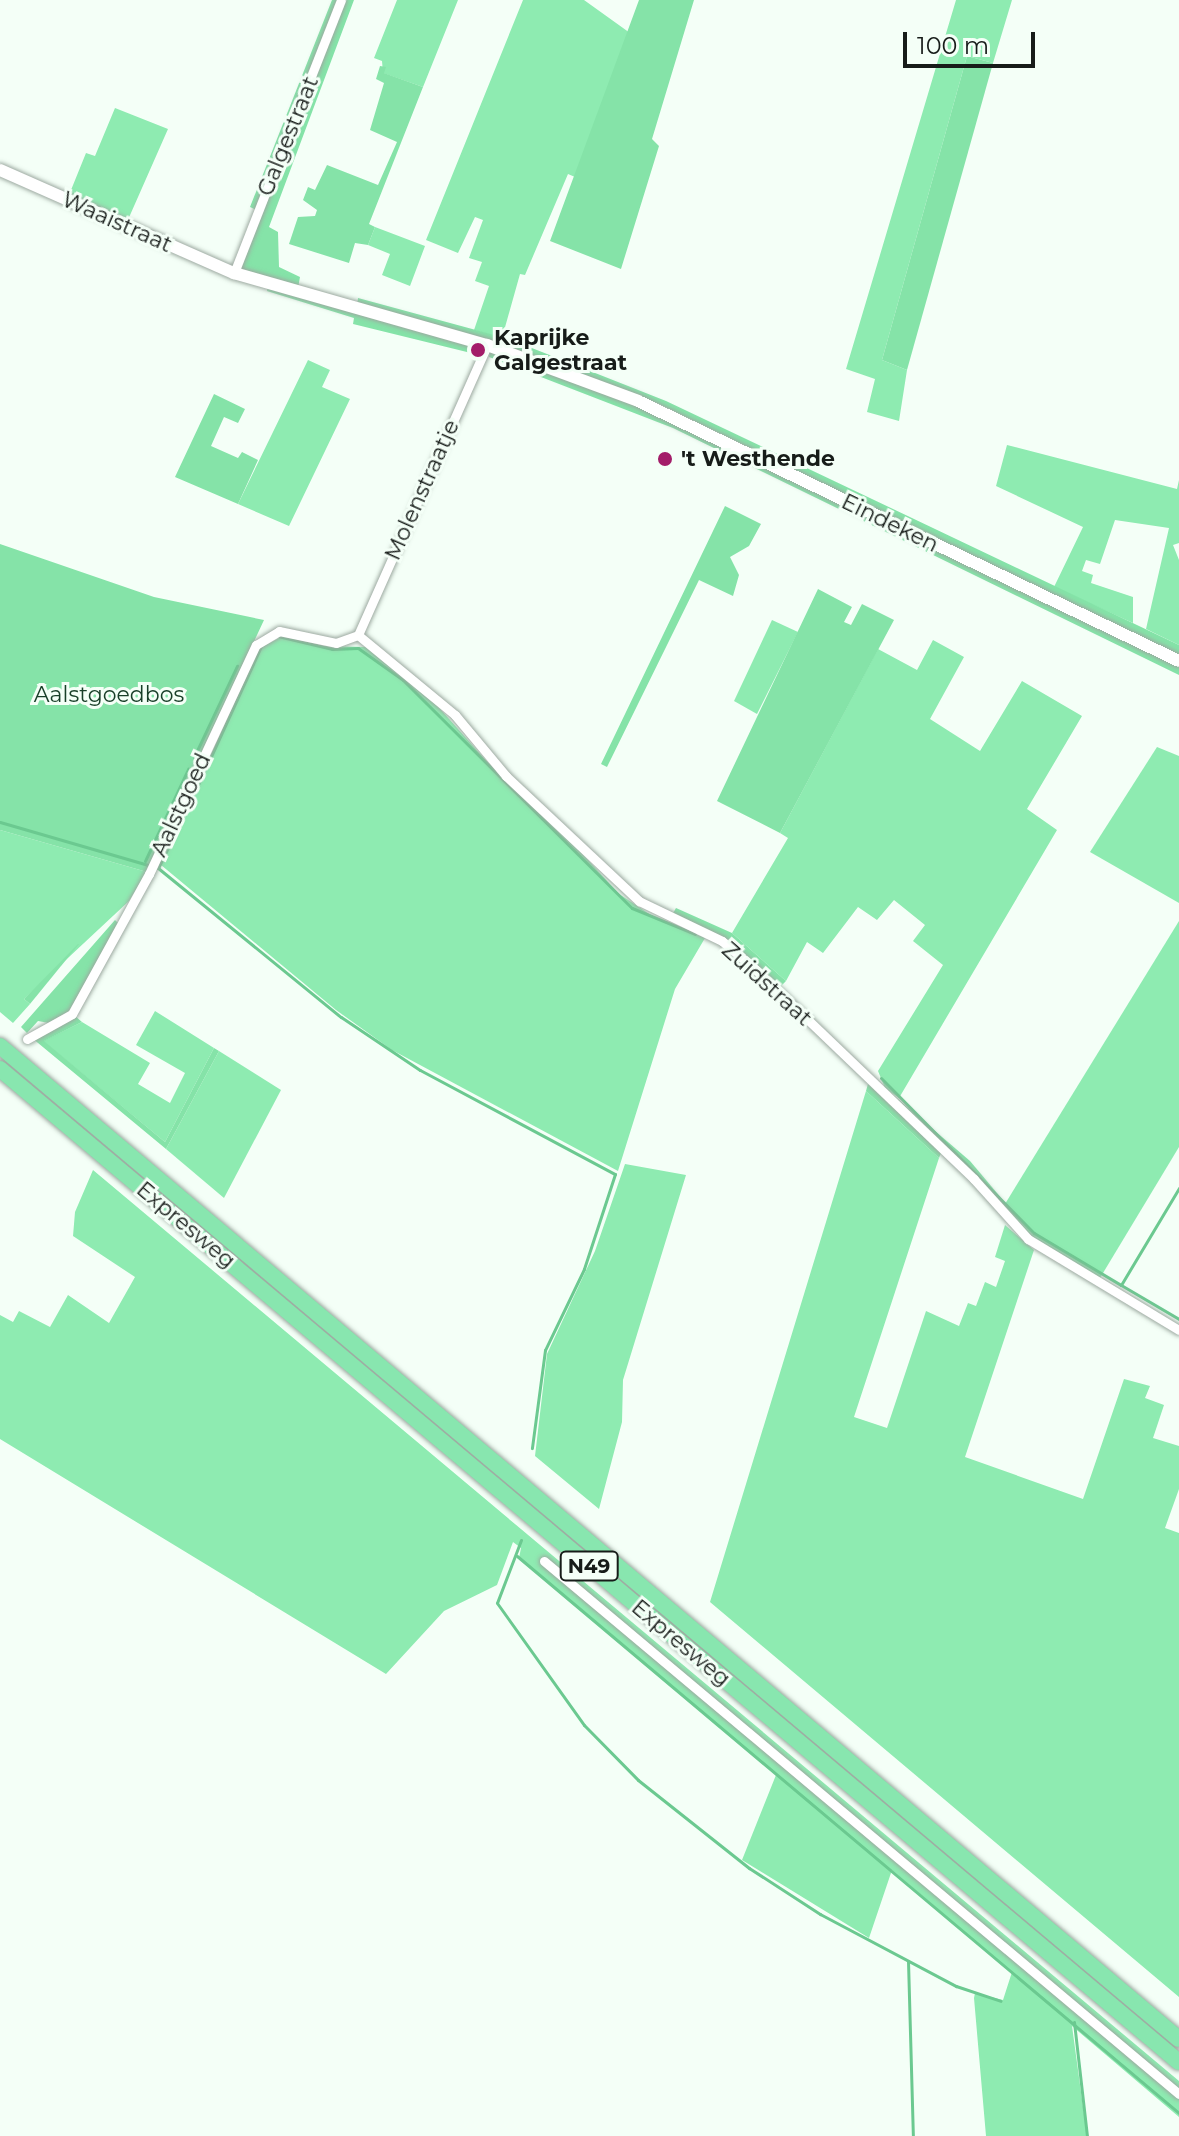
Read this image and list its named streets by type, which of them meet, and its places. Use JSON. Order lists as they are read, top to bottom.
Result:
{
  "streets": {
    "highway": ["Expresweg", "N49"],
    "street": [
      "Galgestraat",
      "Waaistraat",
      "Molenstraatje",
      "Eindeken",
      "Aalstgoed",
      "Zuidstraat"
    ]
  },
  "crossings": [
    ["Galgestraat", "Waaistraat"],
    ["Galgestraat", "Eindeken"],
    ["Waaistraat", "Eindeken"],
    ["Molenstraatje", "Eindeken"],
    ["Molenstraatje", "Aalstgoed"],
    ["Molenstraatje", "Zuidstraat"],
    ["Aalstgoed", "Zuidstraat"]
  ],
  "parks": ["Aalstgoedbos"],
  "places": ["Kaprijke Galgestraat", "'t Westhende"],
  "scale_bar": "100 m"
}
